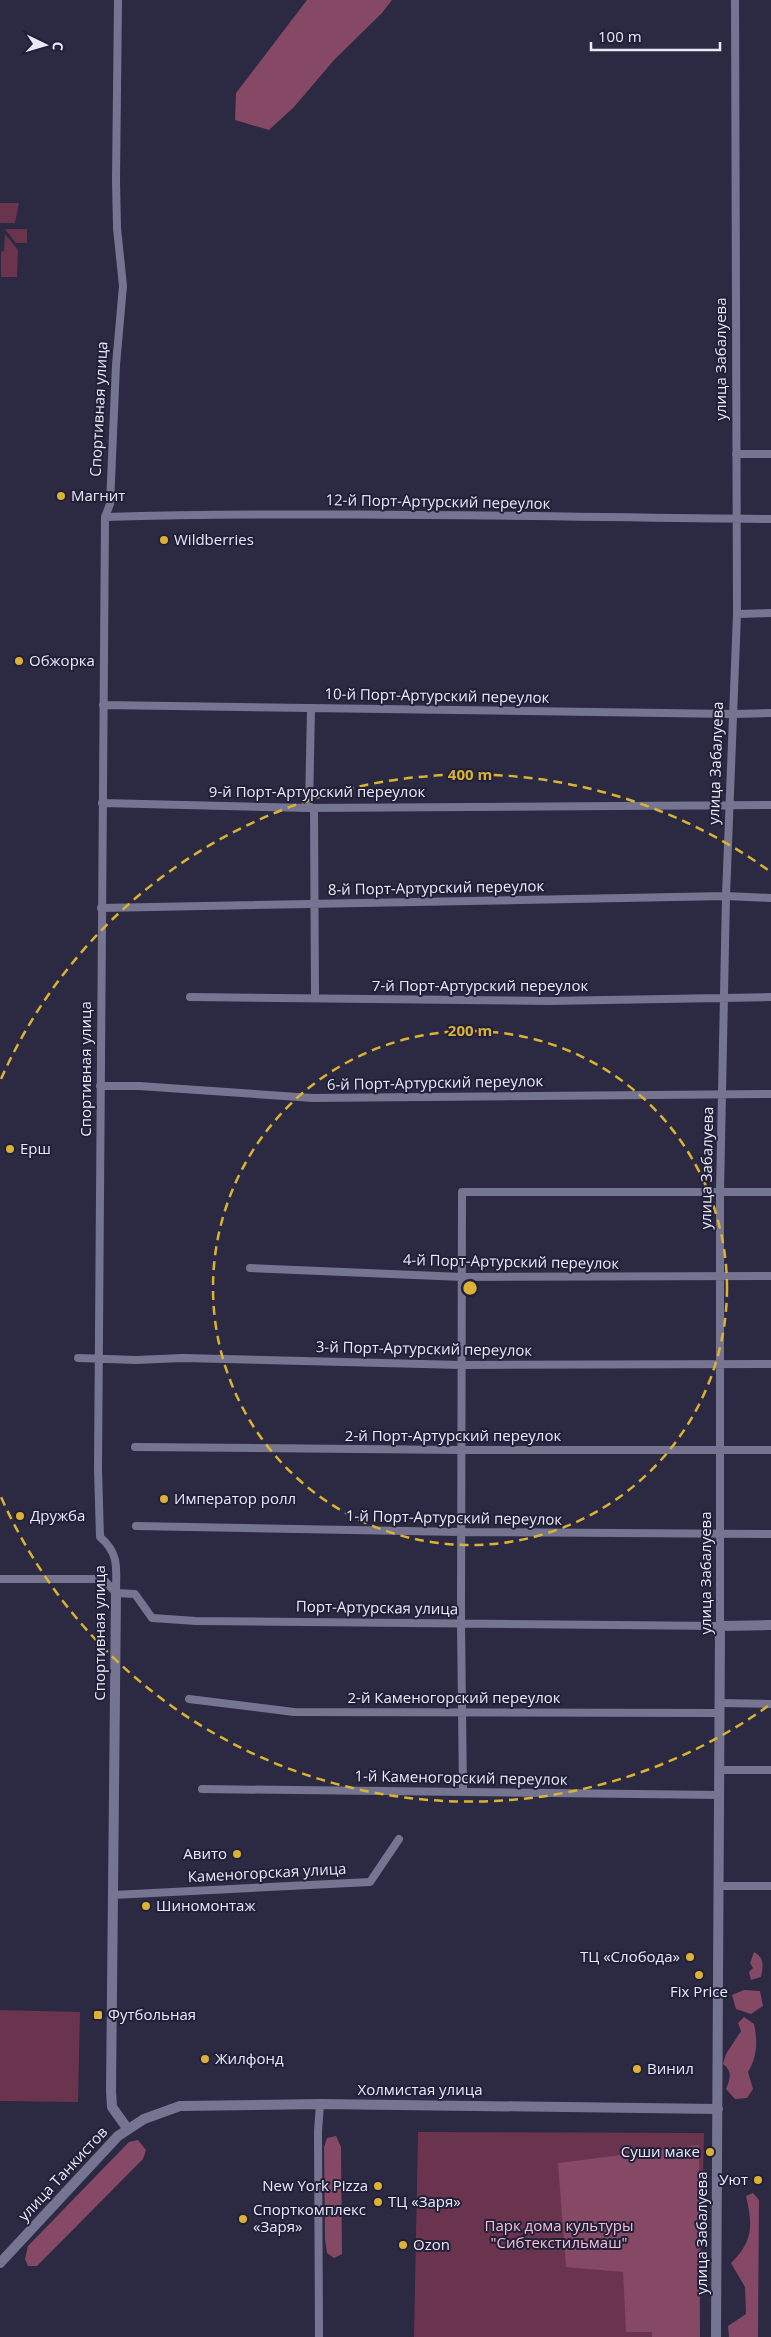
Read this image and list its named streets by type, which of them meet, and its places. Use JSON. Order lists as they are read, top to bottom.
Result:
{
  "streets": {
    "street": [
      "улица Забалуева",
      "Спортивная улица",
      "12-й Порт-Артурский переулок",
      "10-й Порт-Артурский переулок",
      "9-й Порт-Артурский переулок",
      "8-й Порт-Артурский переулок",
      "7-й Порт-Артурский переулок",
      "6-й Порт-Артурский переулок",
      "4-й Порт-Артурский переулок",
      "3-й Порт-Артурский переулок",
      "2-й Порт-Артурский переулок",
      "1-й Порт-Артурский переулок",
      "Порт-Артурская улица",
      "2-й Каменогорский переулок",
      "1-й Каменогорский переулок",
      "Каменогорская улица",
      "Холмистая улица",
      "улица Танкистов"
    ]
  },
  "crossings": [
    ["улица Забалуева", "12-й Порт-Артурский переулок"],
    ["улица Забалуева", "10-й Порт-Артурский переулок"],
    ["улица Забалуева", "9-й Порт-Артурский переулок"],
    ["улица Забалуева", "8-й Порт-Артурский переулок"],
    ["улица Забалуева", "7-й Порт-Артурский переулок"],
    ["улица Забалуева", "6-й Порт-Артурский переулок"],
    ["улица Забалуева", "4-й Порт-Артурский переулок"],
    ["улица Забалуева", "3-й Порт-Артурский переулок"],
    ["улица Забалуева", "2-й Порт-Артурский переулок"],
    ["улица Забалуева", "1-й Порт-Артурский переулок"],
    ["улица Забалуева", "Порт-Артурская улица"],
    ["улица Забалуева", "2-й Каменогорский переулок"],
    ["улица Забалуева", "1-й Каменогорский переулок"],
    ["улица Забалуева", "Холмистая улица"],
    ["Спортивная улица", "12-й Порт-Артурский переулок"],
    ["Спортивная улица", "10-й Порт-Артурский переулок"],
    ["Спортивная улица", "9-й Порт-Артурский переулок"],
    ["Спортивная улица", "8-й Порт-Артурский переулок"],
    ["Спортивная улица", "6-й Порт-Артурский переулок"],
    ["Спортивная улица", "3-й Порт-Артурский переулок"],
    ["Спортивная улица", "Порт-Артурская улица"],
    ["Спортивная улица", "Каменогорская улица"],
    ["Спортивная улица", "Холмистая улица"],
    ["Спортивная улица", "улица Танкистов"],
    ["Холмистая улица", "улица Танкистов"]
  ],
  "parks": ["Парк дома культуры \"Сибтекстильмаш\""],
  "places": {
    "other": [
      "Магнит",
      "Wildberries",
      "Обжорка",
      "Ерш",
      "Император ролл",
      "Дружба",
      "Авито",
      "Шиномонтаж",
      "ТЦ «Слобода»",
      "Fix Price",
      "Жилфонд",
      "Винил",
      "Суши маке",
      "Уют",
      "New York Pizza",
      "ТЦ «Заря»",
      "Спорткомплекс «Заря»",
      "Ozon"
    ],
    "transit": ["Футбольная"]
  },
  "scale_bar": "100 m",
  "north": "right",
  "rings": ["400 m", "200 m"]
}
